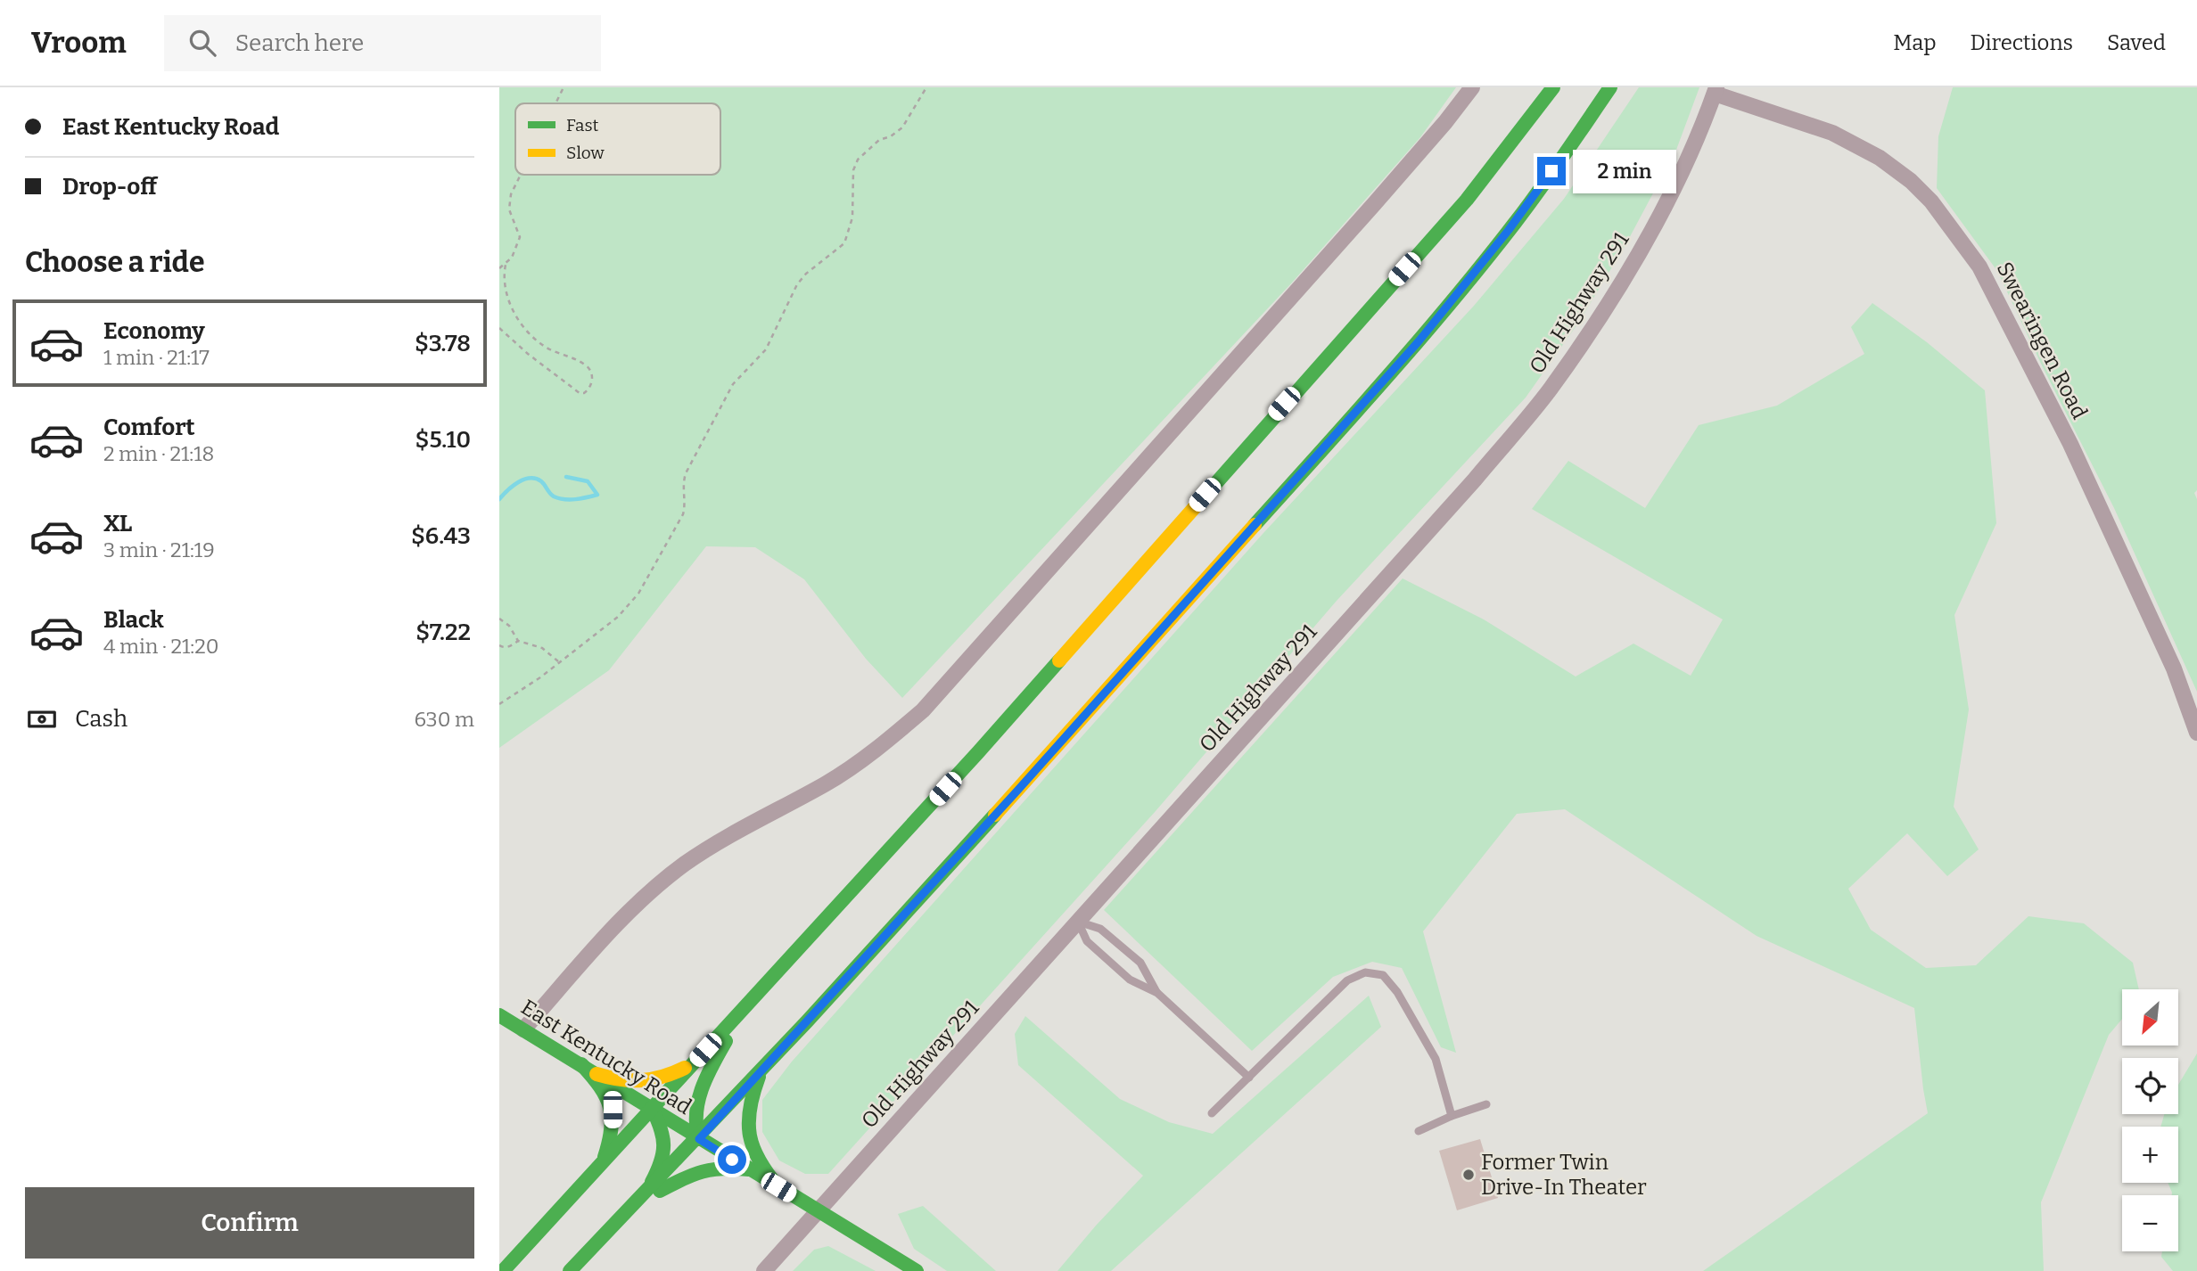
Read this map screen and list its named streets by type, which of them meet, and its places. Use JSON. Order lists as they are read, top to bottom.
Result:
{
  "streets": {
    "main road": ["East Kentucky Road"],
    "street": ["Old Highway 291", "Swearingen Road"]
  },
  "crossings": [
    ["Old Highway 291", "Swearingen Road"],
    ["Old Highway 291", "East Kentucky Road"]
  ],
  "places": ["Former Twin Drive-In Theater"],
  "legend": ["Fast", "Slow"],
  "north": "bottom left",
  "page": {
    "header": "Vroom",
    "search": "Search here",
    "nav": ["Map", "Directions", "Saved"],
    "banner": ["East Kentucky Road", "Drop-off"],
    "bubble": "2 min",
    "heading": "Choose a ride",
    "list": [
      {
        "name": "Economy",
        "note": "1 min · 21:17",
        "value": "$3.78"
      },
      {
        "name": "Comfort",
        "note": "2 min · 21:18",
        "value": "$5.10"
      },
      {
        "name": "XL",
        "note": "3 min · 21:19",
        "value": "$6.43"
      },
      {
        "name": "Black",
        "note": "4 min · 21:20",
        "value": "$7.22"
      }
    ],
    "pay": ["Cash", "630 m"],
    "map_buttons": ["+", "−"],
    "buttons": "Confirm"
  }
}
